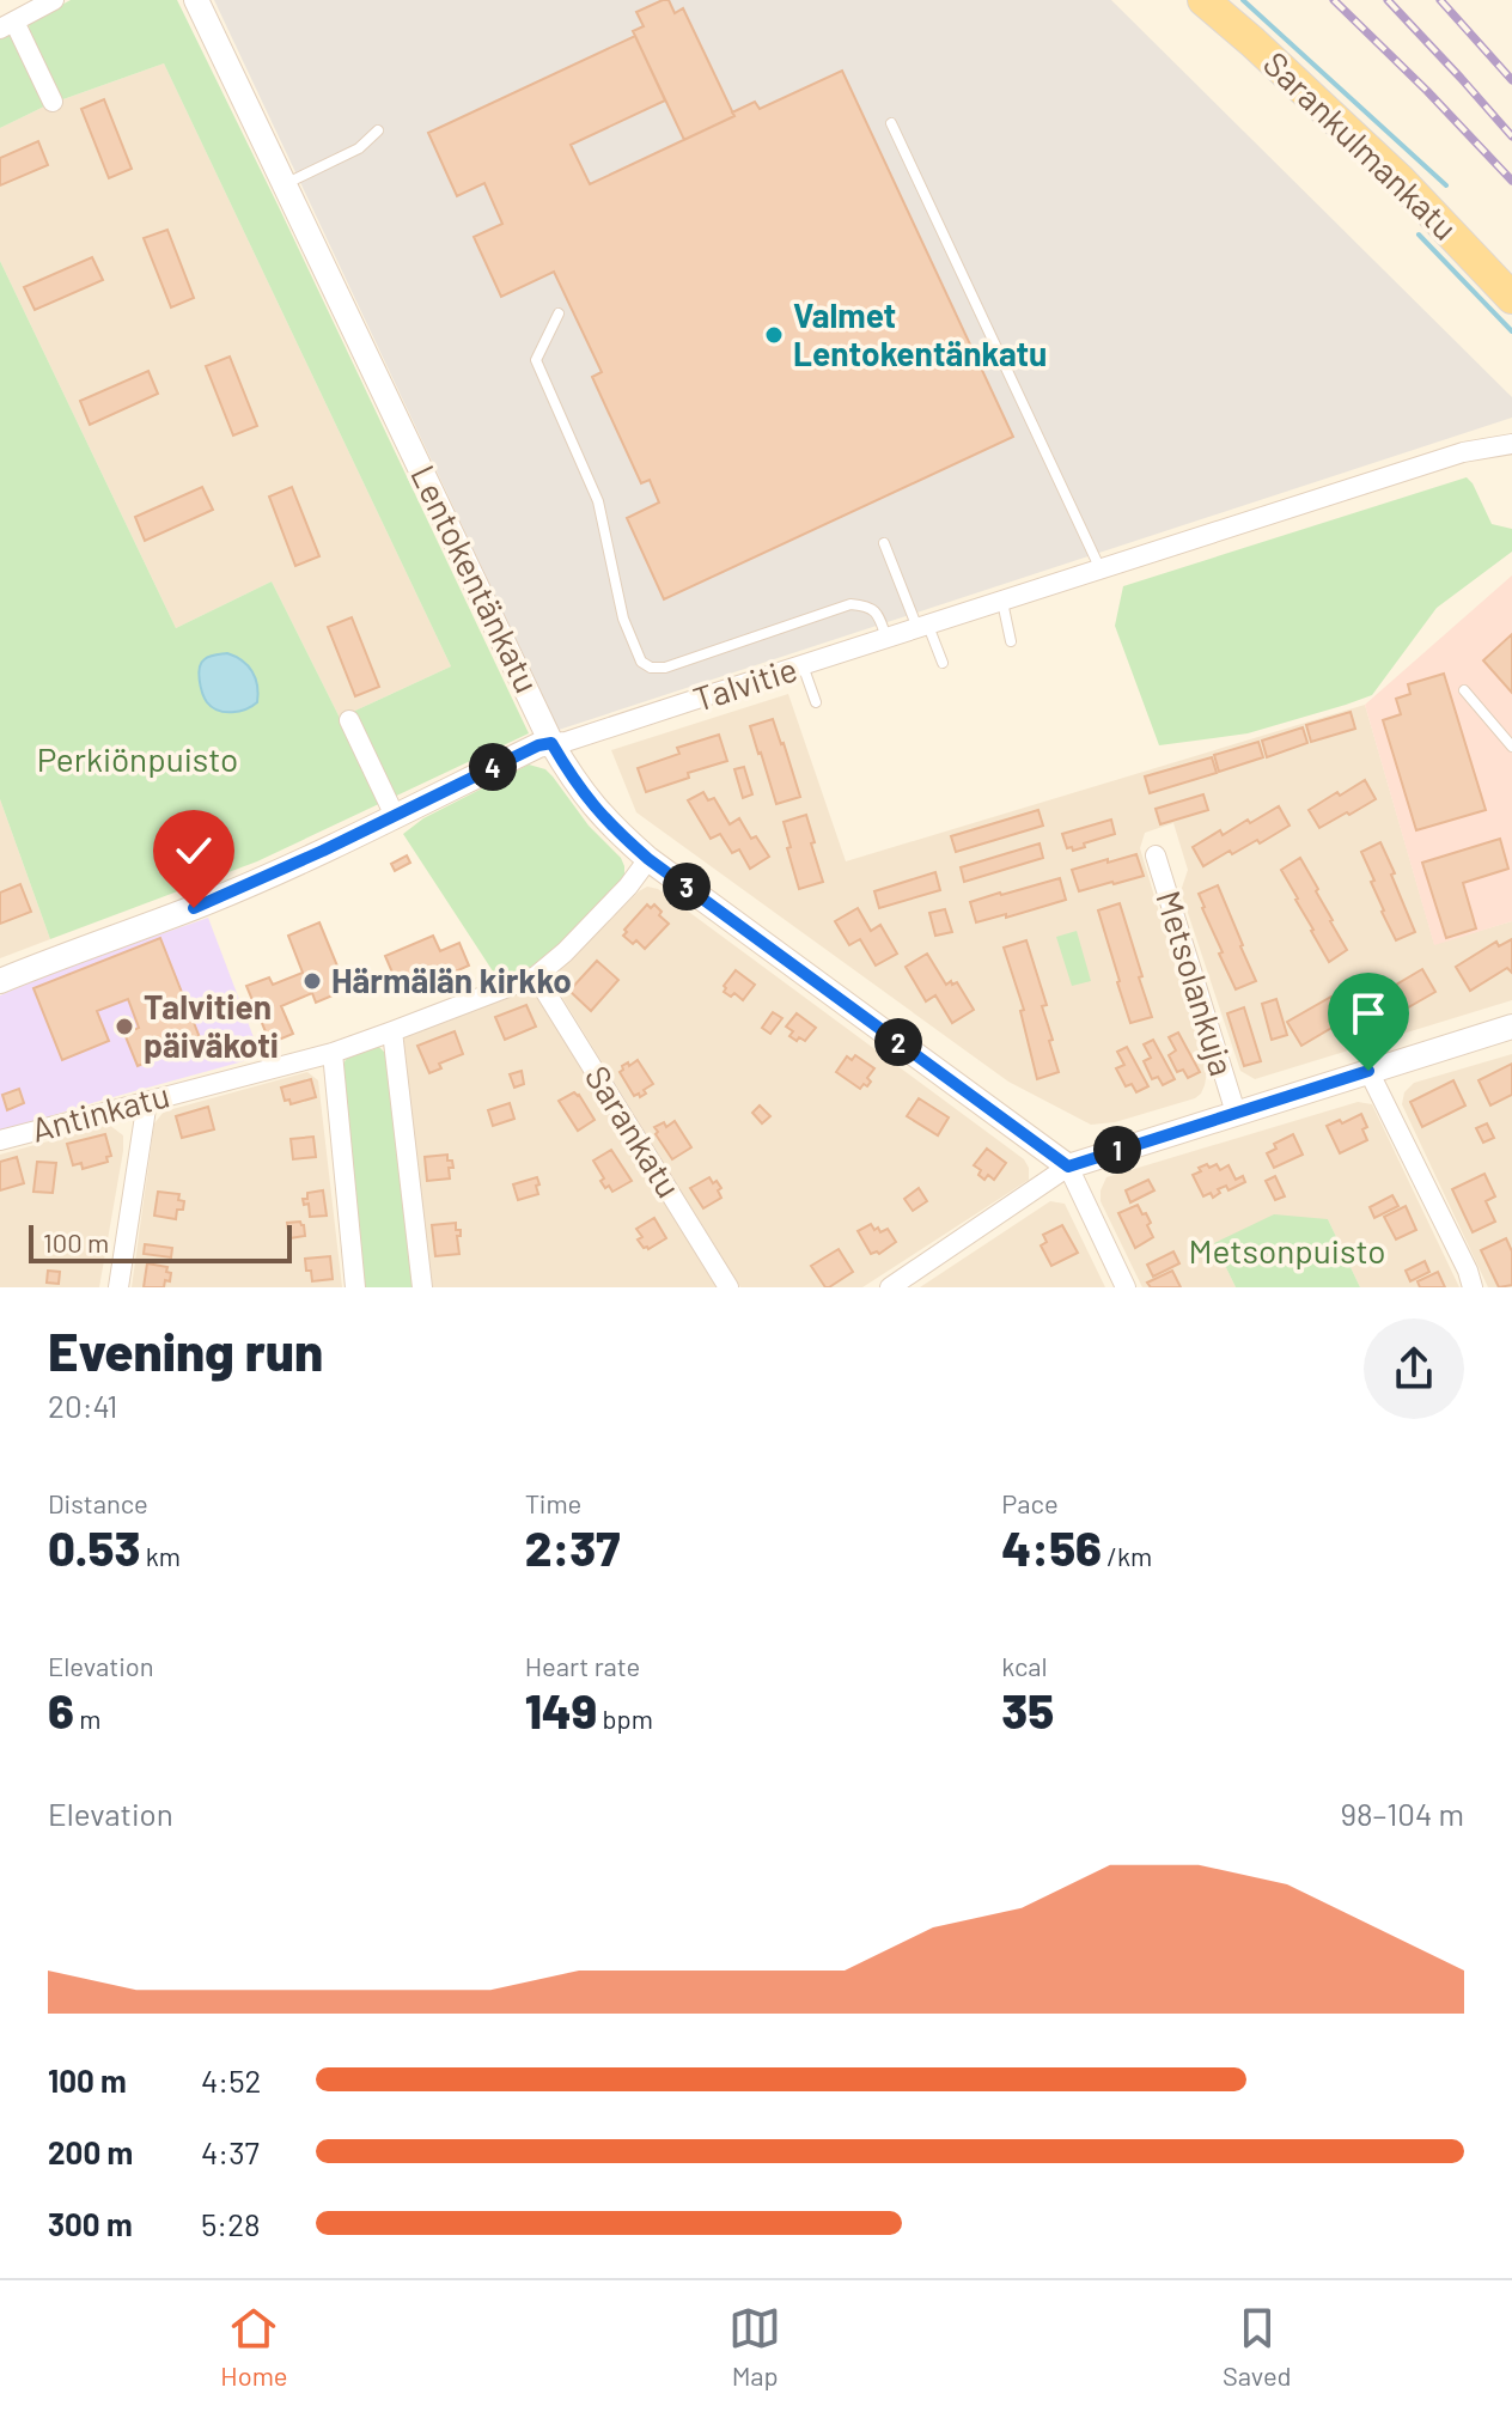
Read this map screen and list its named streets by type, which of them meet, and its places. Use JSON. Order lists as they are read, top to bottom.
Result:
{
  "streets": {
    "main road": ["Sarankulmankatu"],
    "street": [
      "Lentokentänkatu",
      "Talvitie",
      "Metsolankuja",
      "Antinkatu",
      "Sarankatu"
    ]
  },
  "crossings": [
    ["Lentokentänkatu", "Talvitie"],
    ["Lentokentänkatu", "Antinkatu"],
    ["Antinkatu", "Sarankatu"]
  ],
  "parks": ["Perkiönpuisto", "Metsonpuisto"],
  "places": ["Valmet Lentokentänkatu", "Härmälän kirkko", "Talvitien päiväkoti"],
  "scale_bar": "100 m",
  "page": {
    "pins": [
      "4",
      "3",
      "2",
      "1"
    ],
    "scale": "100 m",
    "heading": ["Evening run", "20:41"],
    "stats": [
      ["Distance", "0.53 km"],
      ["Time", "2:37"],
      ["Pace", "4:56 /km"],
      ["Elevation", "6 m"],
      ["Heart rate", "149 bpm"],
      ["kcal", "35"]
    ],
    "chart": ["Elevation", "98–104 m"],
    "list": [
      {
        "name": "100 m",
        "note": "4:52"
      },
      {
        "name": "200 m",
        "note": "4:37"
      },
      {
        "name": "300 m",
        "note": "5:28"
      }
    ],
    "tabs": ["Home", "Map", "Saved"]
  }
}
